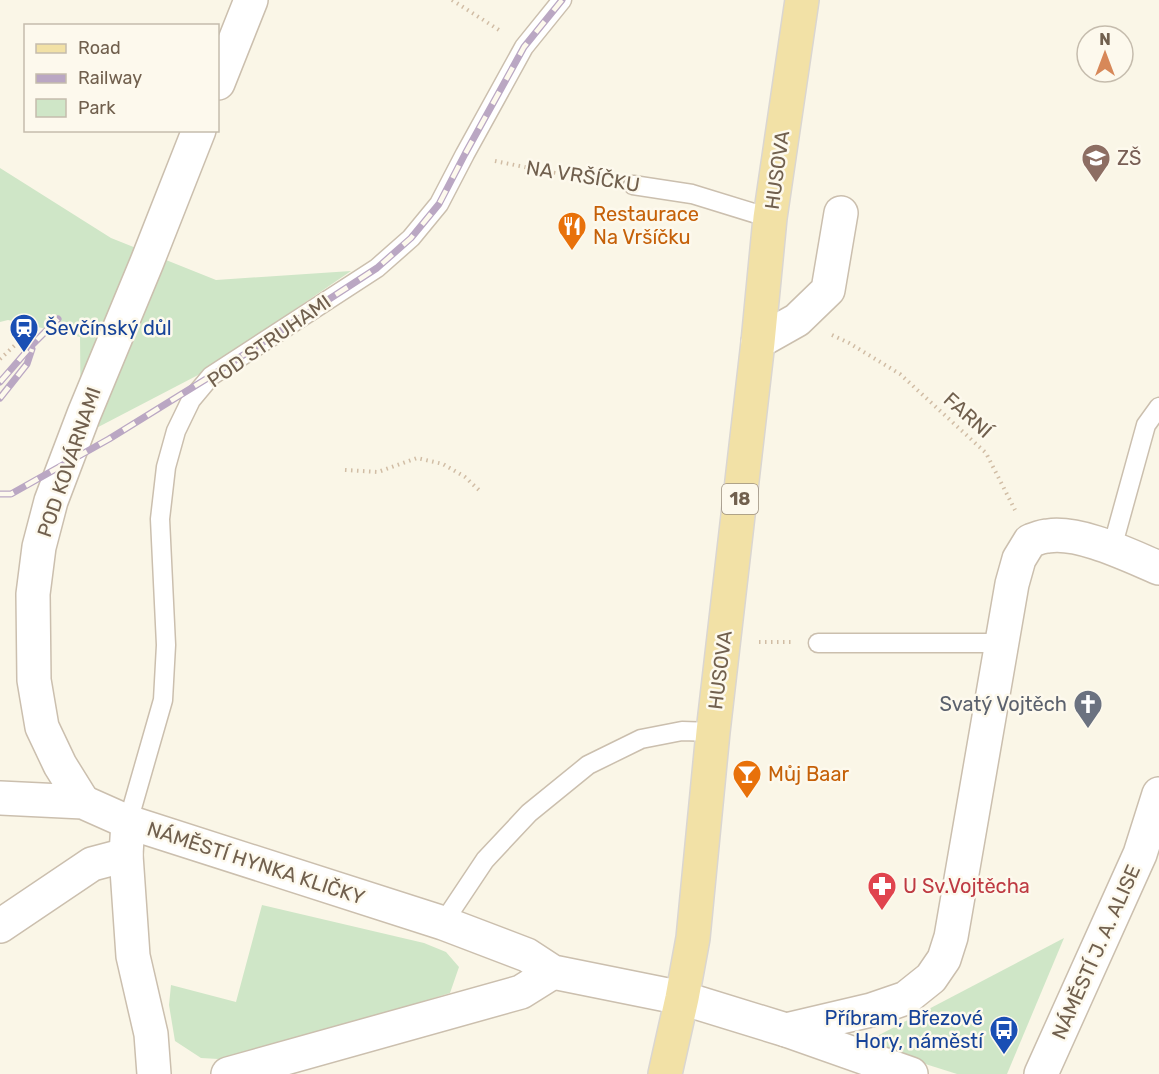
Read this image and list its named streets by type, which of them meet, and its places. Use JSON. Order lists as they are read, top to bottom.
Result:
{
  "streets": {
    "main road": ["HUSOVA", "18"],
    "street": ["POD KOVÁRNAMI", "NÁMĚSTÍ HYNKA KLIČKY", "NÁMĚSTÍ J. A. ALISE"],
    "lane": ["NA VRŠÍČKU", "POD STRUHAMI"],
    "path": ["FARNÍ"]
  },
  "crossings": [
    ["HUSOVA", "NA VRŠÍČKU"],
    ["HUSOVA", "18"],
    ["HUSOVA", "NÁMĚSTÍ HYNKA KLIČKY"],
    ["NA VRŠÍČKU", "POD STRUHAMI"],
    ["POD STRUHAMI", "NÁMĚSTÍ HYNKA KLIČKY"],
    ["18", "NÁMĚSTÍ HYNKA KLIČKY"]
  ],
  "places": {
    "school or university": ["ZŠ"],
    "restaurant": ["Restaurace Na Vršíčku"],
    "station": ["Ševčínský důl"],
    "church": ["Svatý Vojtěch"],
    "bar": ["Můj Baar"],
    "pharmacy": ["U Sv.Vojtěcha"],
    "bus stop": ["Příbram, Březové Hory, náměstí"]
  },
  "legend": ["Road", "Railway", "Park"],
  "north": "top"
}
